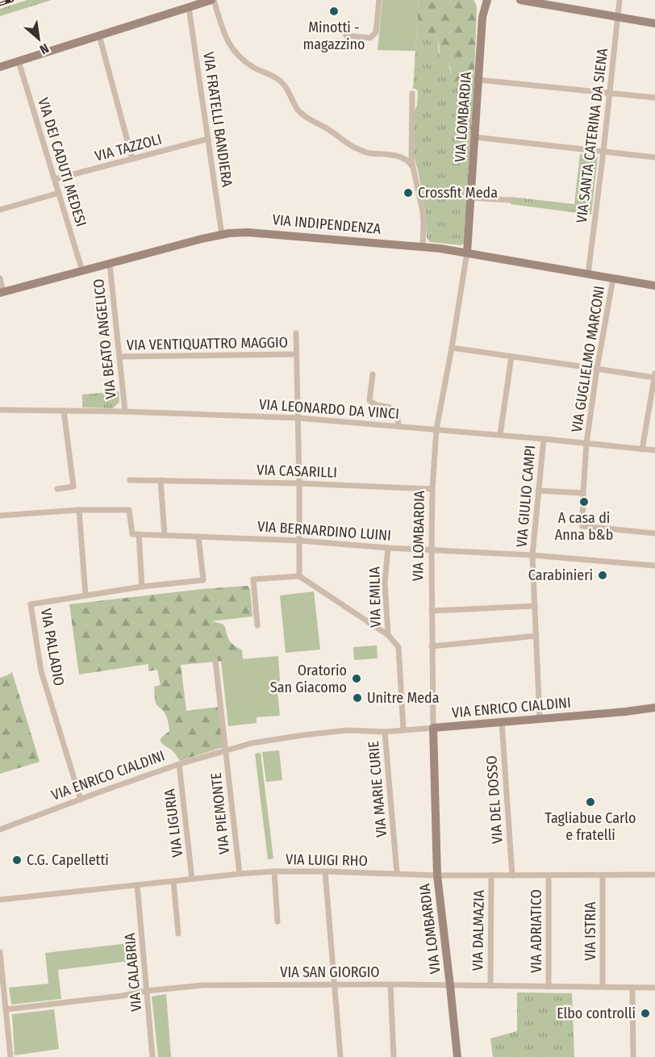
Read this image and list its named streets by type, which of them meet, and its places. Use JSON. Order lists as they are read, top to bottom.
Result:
{
  "streets": {
    "street": [
      "VIA LOMBARDIA",
      "VIA FRATELLI BANDIERA",
      "VIA SANTA CATERINA DA SIENA",
      "VIA TAZZOLI",
      "VIA DEI CADUTI MEDESI",
      "VIA INDIPENDENZA",
      "VIA BEATO ANGELICO",
      "VIA VENTIQUATTRO MAGGIO",
      "VIA GUGLIELMO MARCONI",
      "VIA LEONARDO DA VINCI",
      "VIA CASARILLI",
      "VIA GIULIO CAMPI",
      "VIA BERNARDINO LUINI",
      "VIA EMILIA",
      "VIA PALLADIO",
      "VIA ENRICO CIALDINI",
      "VIA MARIE CURIE",
      "VIA DEL DOSSO",
      "VIA PIEMONTE",
      "VIA LIGURIA",
      "VIA LUIGI RHO",
      "VIA DALMAZIA",
      "VIA ADRIATICO",
      "VIA ISTRIA",
      "VIA CALABRIA",
      "VIA SAN GIORGIO"
    ]
  },
  "crossings": [
    ["VIA LOMBARDIA", "VIA INDIPENDENZA"],
    ["VIA LOMBARDIA", "VIA LEONARDO DA VINCI"],
    ["VIA LOMBARDIA", "VIA CASARILLI"],
    ["VIA LOMBARDIA", "VIA BERNARDINO LUINI"],
    ["VIA LOMBARDIA", "VIA ENRICO CIALDINI"],
    ["VIA LOMBARDIA", "VIA LUIGI RHO"],
    ["VIA LOMBARDIA", "VIA SAN GIORGIO"],
    ["VIA FRATELLI BANDIERA", "VIA TAZZOLI"],
    ["VIA FRATELLI BANDIERA", "VIA INDIPENDENZA"],
    ["VIA SANTA CATERINA DA SIENA", "VIA INDIPENDENZA"],
    ["VIA TAZZOLI", "VIA DEI CADUTI MEDESI"],
    ["VIA DEI CADUTI MEDESI", "VIA INDIPENDENZA"],
    ["VIA INDIPENDENZA", "VIA BEATO ANGELICO"],
    ["VIA INDIPENDENZA", "VIA GUGLIELMO MARCONI"],
    ["VIA BEATO ANGELICO", "VIA VENTIQUATTRO MAGGIO"],
    ["VIA BEATO ANGELICO", "VIA LEONARDO DA VINCI"],
    ["VIA GUGLIELMO MARCONI", "VIA LEONARDO DA VINCI"],
    ["VIA LEONARDO DA VINCI", "VIA GIULIO CAMPI"],
    ["VIA GIULIO CAMPI", "VIA BERNARDINO LUINI"],
    ["VIA GIULIO CAMPI", "VIA ENRICO CIALDINI"],
    ["VIA BERNARDINO LUINI", "VIA EMILIA"],
    ["VIA EMILIA", "VIA ENRICO CIALDINI"],
    ["VIA PALLADIO", "VIA ENRICO CIALDINI"],
    ["VIA ENRICO CIALDINI", "VIA MARIE CURIE"],
    ["VIA ENRICO CIALDINI", "VIA DEL DOSSO"],
    ["VIA ENRICO CIALDINI", "VIA PIEMONTE"],
    ["VIA ENRICO CIALDINI", "VIA LIGURIA"],
    ["VIA MARIE CURIE", "VIA LUIGI RHO"],
    ["VIA DEL DOSSO", "VIA LUIGI RHO"],
    ["VIA PIEMONTE", "VIA LUIGI RHO"],
    ["VIA LIGURIA", "VIA LUIGI RHO"],
    ["VIA LUIGI RHO", "VIA DALMAZIA"],
    ["VIA LUIGI RHO", "VIA ADRIATICO"],
    ["VIA LUIGI RHO", "VIA ISTRIA"],
    ["VIA LUIGI RHO", "VIA CALABRIA"],
    ["VIA DALMAZIA", "VIA SAN GIORGIO"],
    ["VIA ADRIATICO", "VIA SAN GIORGIO"],
    ["VIA ISTRIA", "VIA SAN GIORGIO"],
    ["VIA CALABRIA", "VIA SAN GIORGIO"]
  ],
  "places": [
    "Minotti - magazzino",
    "Crossfit Meda",
    "A casa di Anna b&b",
    "Carabinieri",
    "Oratorio San Giacomo",
    "Unitre Meda",
    "Tagliabue Carlo e fratelli",
    "C.G. Capelletti",
    "Elbo controlli"
  ],
  "north": "bottom right"
}
